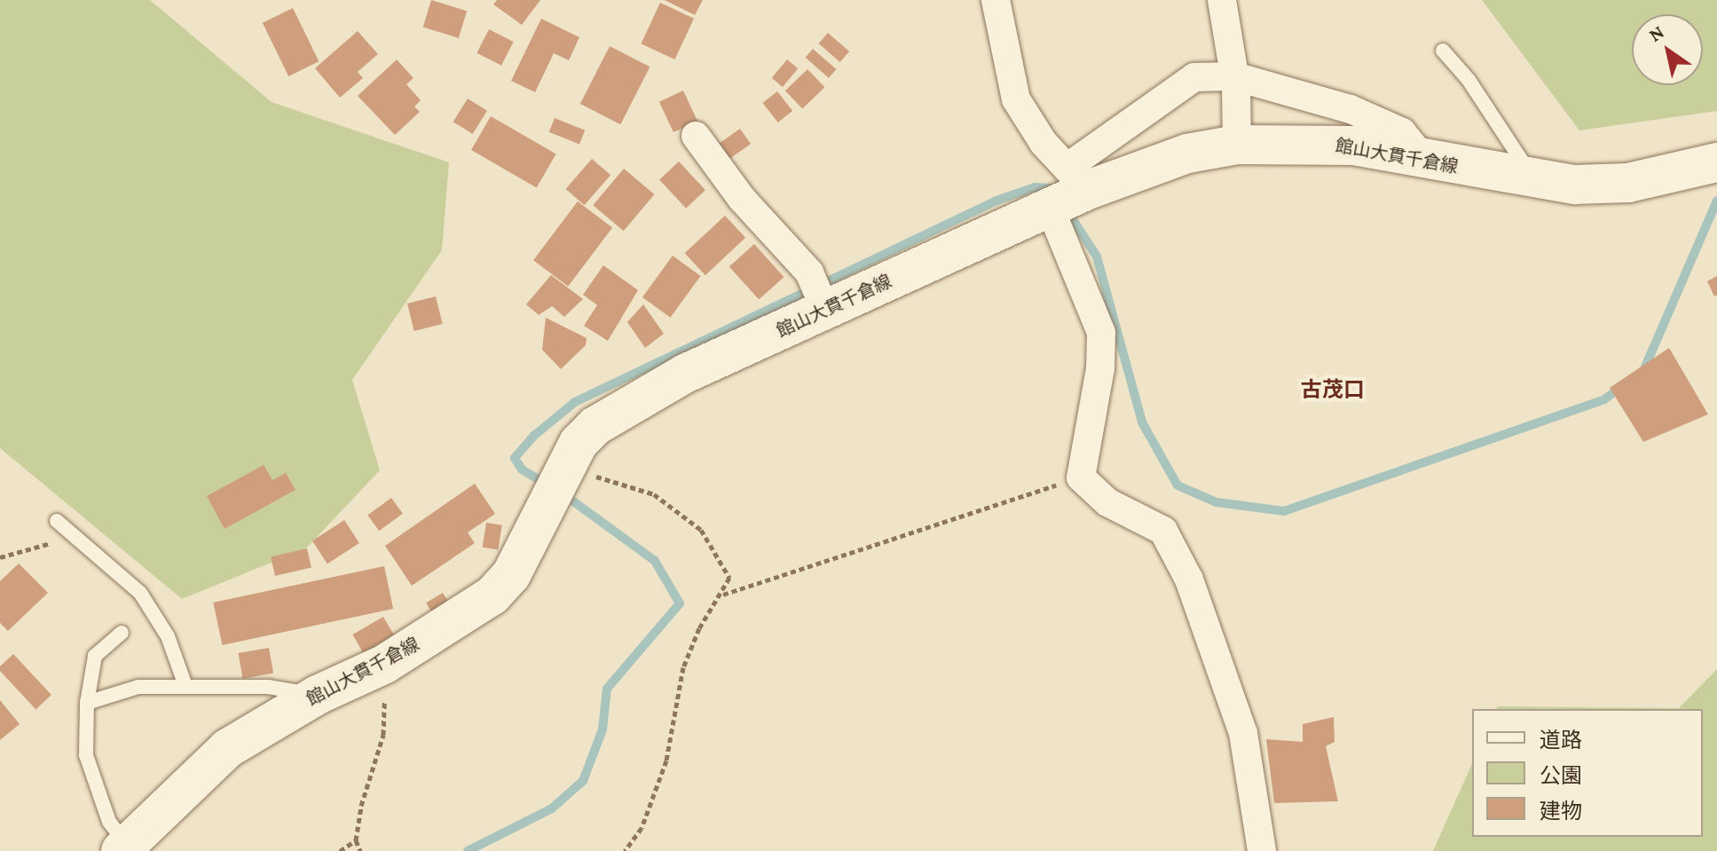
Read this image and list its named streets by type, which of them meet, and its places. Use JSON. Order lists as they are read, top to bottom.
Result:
{
  "streets": {
    "main road": ["館山大貫千倉線"]
  },
  "districts": ["古茂口"],
  "legend": ["道路", "公園", "建物"],
  "north": "top left"
}
